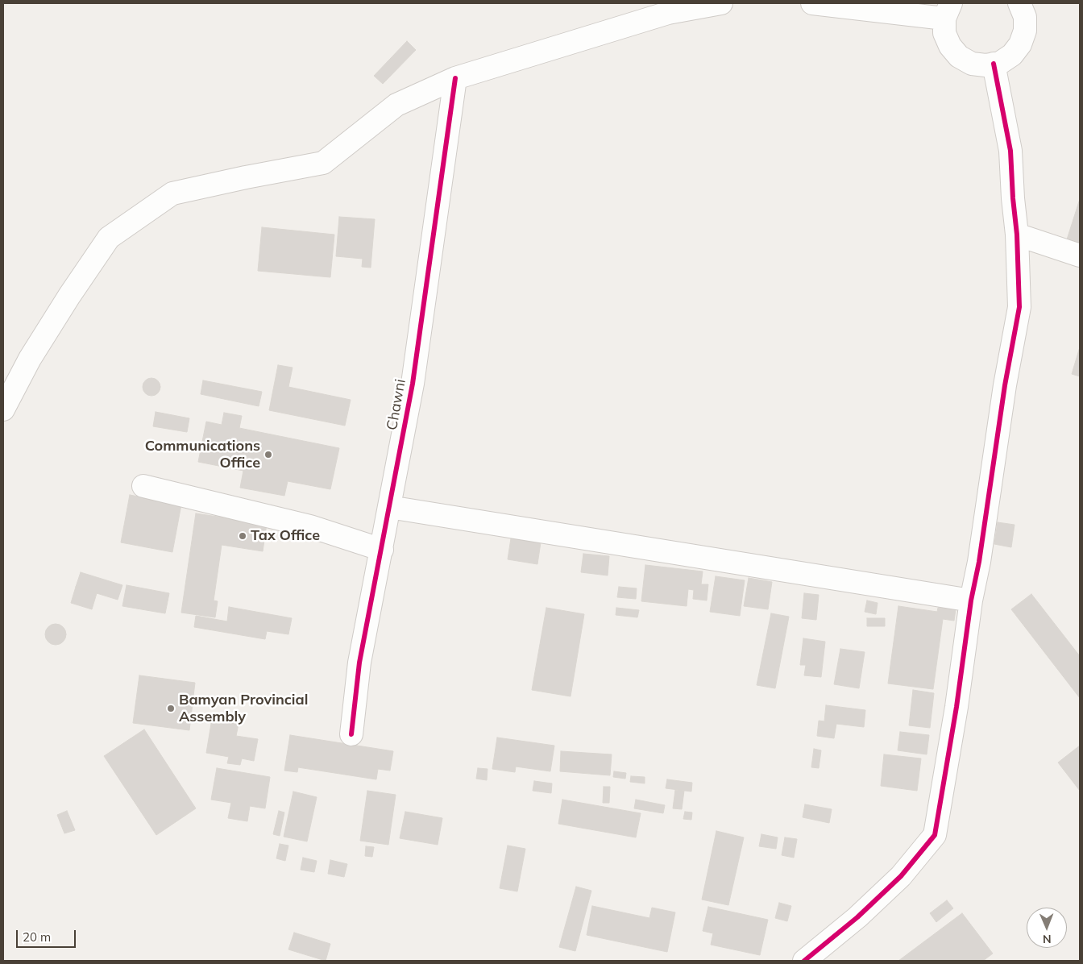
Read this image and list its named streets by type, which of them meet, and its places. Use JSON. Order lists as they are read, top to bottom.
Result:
{
  "streets": {
    "street": ["Chawni"]
  },
  "places": ["Communications Office", "Tax Office", "Bamyan Provincial Assembly"],
  "scale_bar": "20 m",
  "north": "bottom"
}
